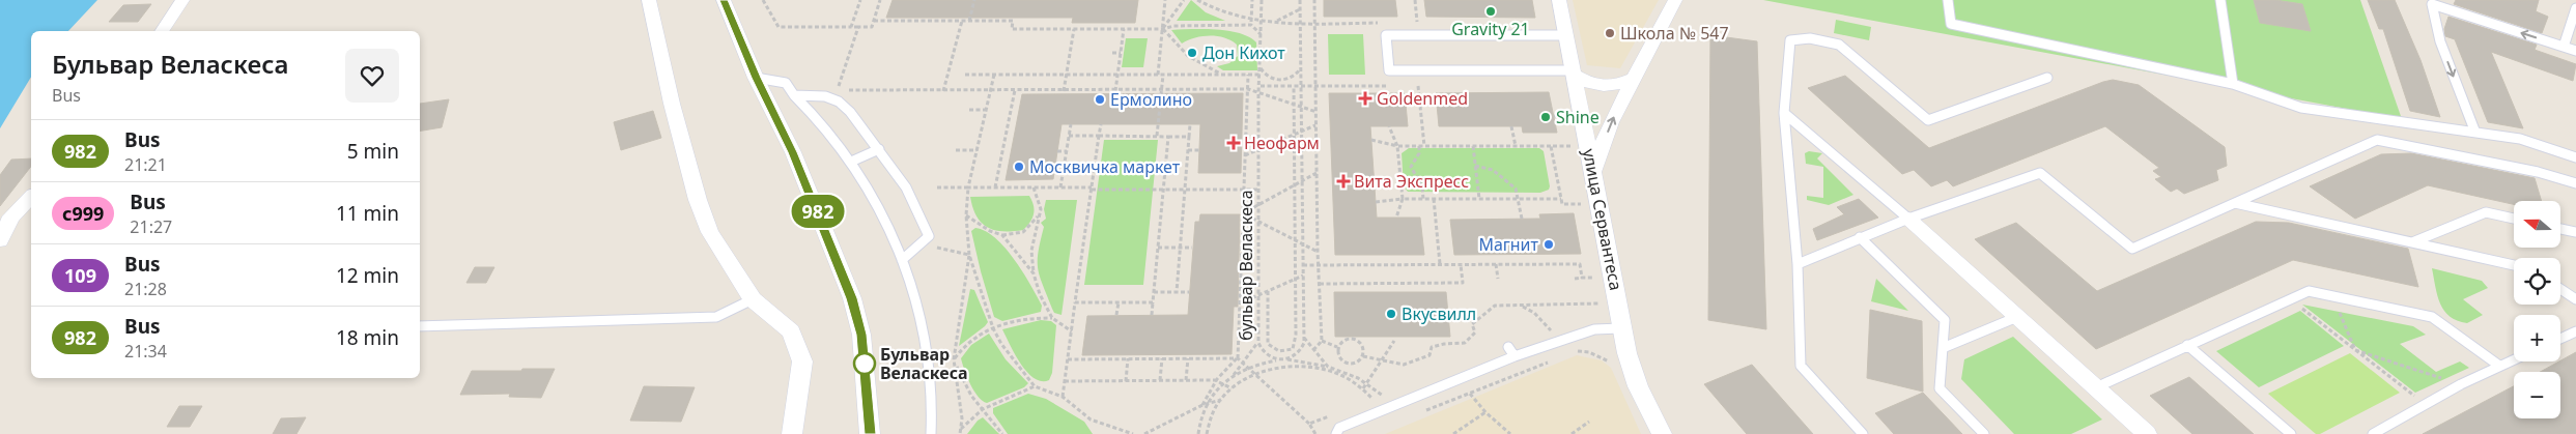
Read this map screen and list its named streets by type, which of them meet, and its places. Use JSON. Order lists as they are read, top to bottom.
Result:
{
  "streets": {
    "street": ["улица Сервантеса"],
    "path": ["бульвар Веласкеса"]
  },
  "places": {
    "other": [
      "Gravity 21",
      "Школа № 547",
      "Дон Кихот",
      "Ермолино",
      "Shine",
      "Москвичка маркет",
      "Магнит",
      "Вкусвилл",
      "Бульвар Веласкеса"
    ],
    "health": ["Goldenmed", "Неофарм", "Вита Экспресс"]
  },
  "lines": ["bus line 982"],
  "north": "left",
  "page": {
    "on_map": "982",
    "heading": ["Бульвар Веласкеса", "Bus"],
    "list": [
      {
        "mark": "982",
        "name": "Bus",
        "note": "21:21",
        "value": "5 min"
      },
      {
        "mark": "с999",
        "name": "Bus",
        "note": "21:27",
        "value": "11 min"
      },
      {
        "mark": "109",
        "name": "Bus",
        "note": "21:28",
        "value": "12 min"
      },
      {
        "mark": "982",
        "name": "Bus",
        "note": "21:34",
        "value": "18 min"
      }
    ],
    "map_buttons": ["+", "−"]
  }
}
